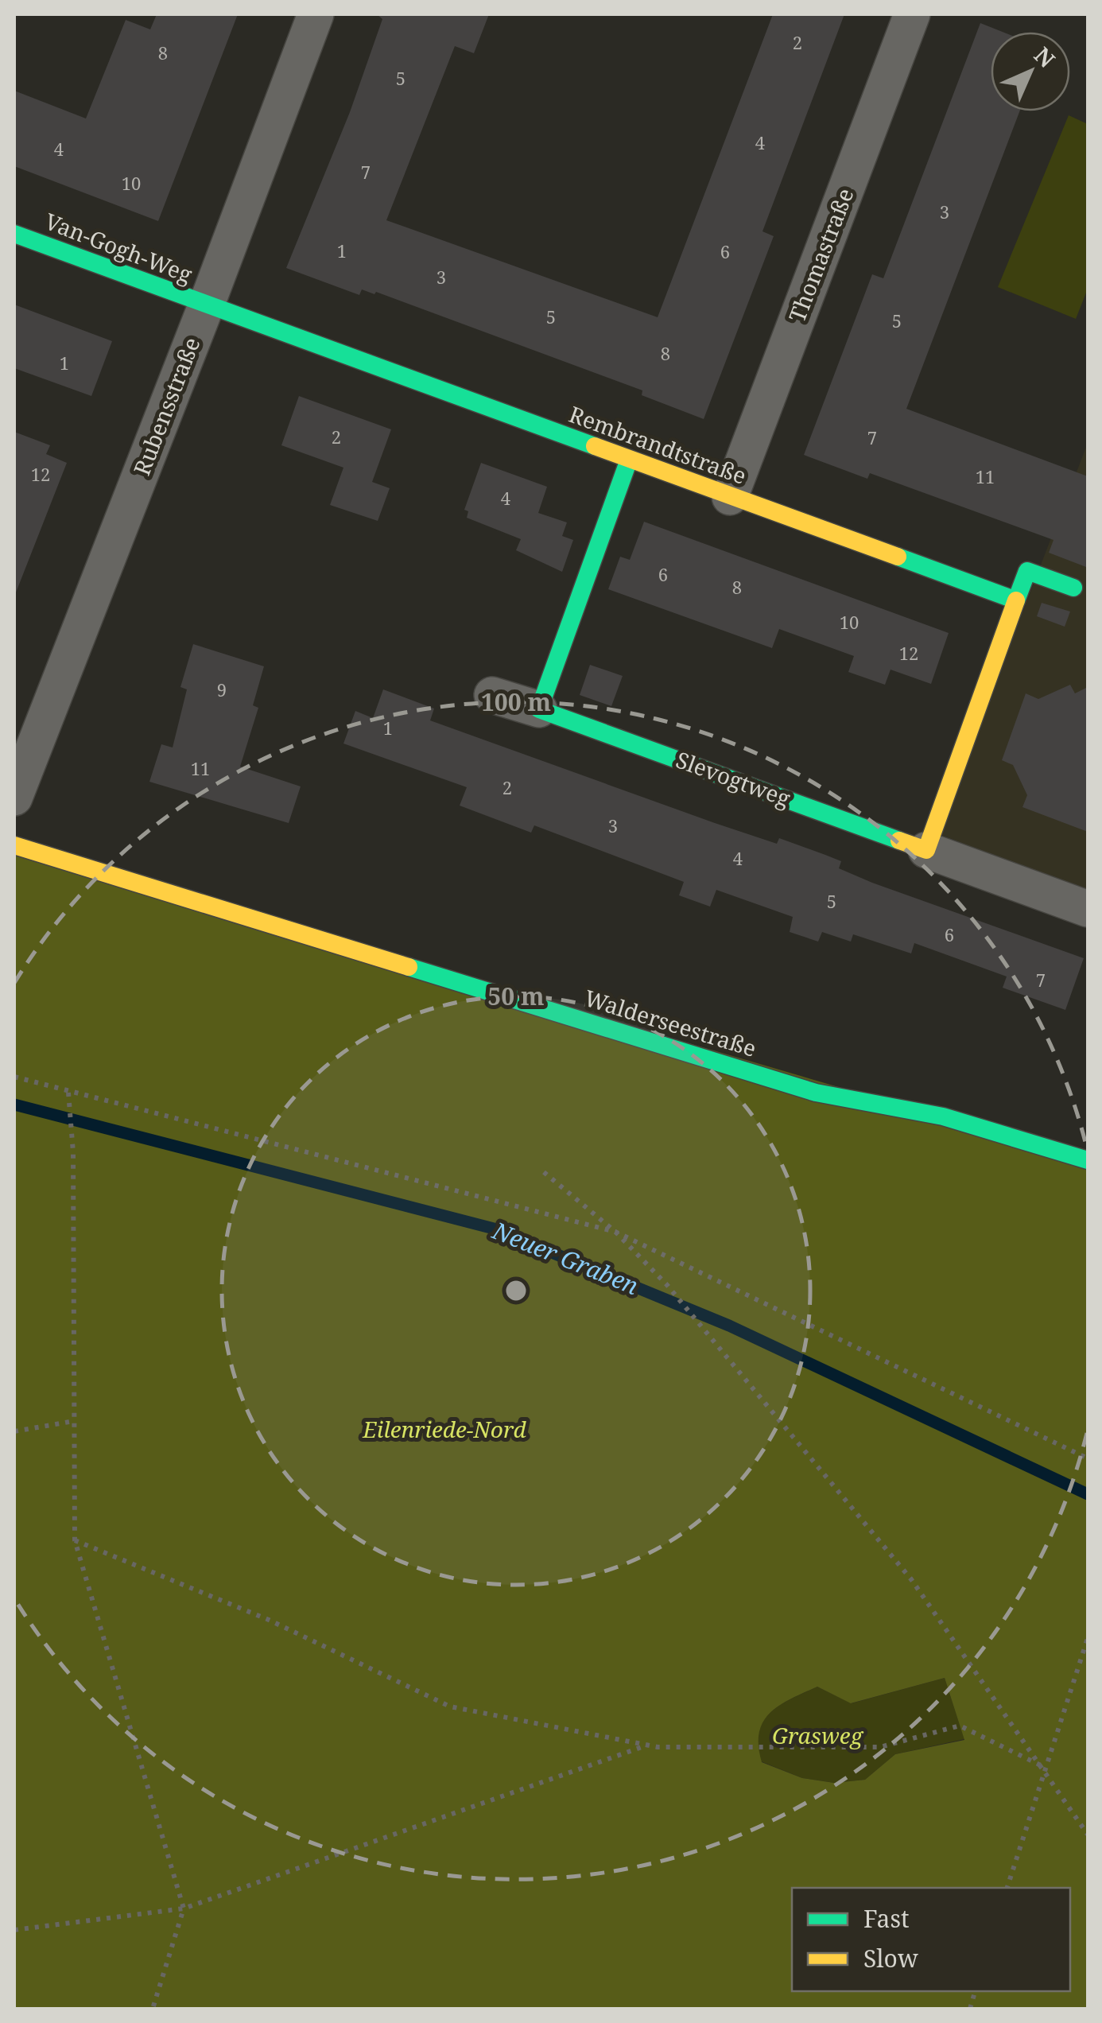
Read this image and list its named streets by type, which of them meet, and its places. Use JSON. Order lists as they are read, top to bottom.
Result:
{
  "streets": {
    "street": [
      "Van-Gogh-Weg",
      "Thomastraße",
      "Rubensstraße",
      "Rembrandtstraße",
      "Slevogtweg",
      "Walderseestraße"
    ]
  },
  "crossings": [
    ["Van-Gogh-Weg", "Rubensstraße"],
    ["Van-Gogh-Weg", "Rembrandtstraße"],
    ["Thomastraße", "Rembrandtstraße"],
    ["Rubensstraße", "Rembrandtstraße"]
  ],
  "water": ["Neuer Graben"],
  "parks": ["Eilenriede-Nord", "Grasweg"],
  "house_numbers": [
    "2",
    "8",
    "5",
    "4",
    "4",
    "7",
    "10",
    "3",
    "1",
    "6",
    "3",
    "5",
    "5",
    "8",
    "1",
    "2",
    "7",
    "12",
    "11",
    "4",
    "6",
    "8",
    "10",
    "12",
    "9",
    "1",
    "11",
    "2",
    "3",
    "4",
    "5",
    "6",
    "7"
  ],
  "legend": ["Fast", "Slow"],
  "north": "top right",
  "rings": ["100 m", "50 m"]
}
